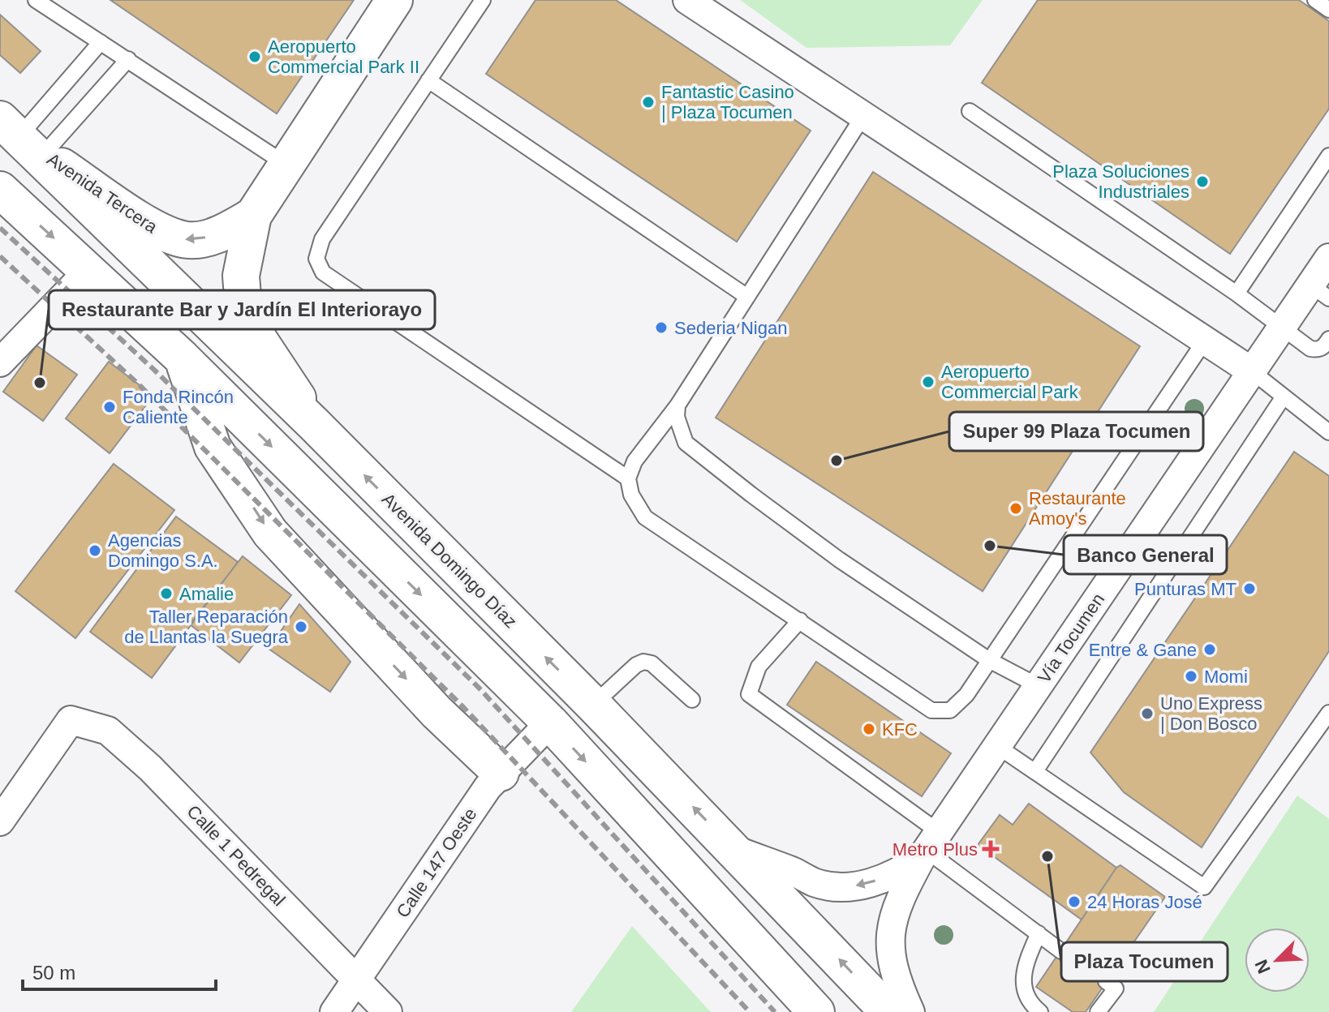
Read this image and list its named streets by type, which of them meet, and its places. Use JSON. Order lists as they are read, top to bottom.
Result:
{
  "streets": {
    "main road": ["Avenida Tercera", "Avenida Domingo Díaz"],
    "street": ["Vía Tocumen", "Calle 1 Pedregal", "Calle 147 Oeste"]
  },
  "crossings": [
    ["Avenida Tercera", "Avenida Domingo Díaz"],
    ["Calle 1 Pedregal", "Calle 147 Oeste"]
  ],
  "places": {
    "other": [
      "Aeropuerto Commercial Park II",
      "Fantastic Casino | Plaza Tocumen",
      "Plaza Soluciones Industriales",
      "Sederia Nigan",
      "Aeropuerto Commercial Park",
      "Restaurante Bar y Jardín El Interiorayo",
      "Fonda Rincón Caliente",
      "Super 99 Plaza Tocumen",
      "Restaurante Amoy's",
      "Banco General",
      "Agencias Domingo S.A.",
      "Punturas MT",
      "Amalie",
      "Taller Reparación de Llantas la Suegra",
      "Entre & Gane",
      "Momi",
      "Uno Express | Don Bosco",
      "KFC",
      "Plaza Tocumen",
      "24 Horas José"
    ],
    "health": ["Metro Plus"]
  },
  "scale_bar": "50 m",
  "north": "bottom left"
}
